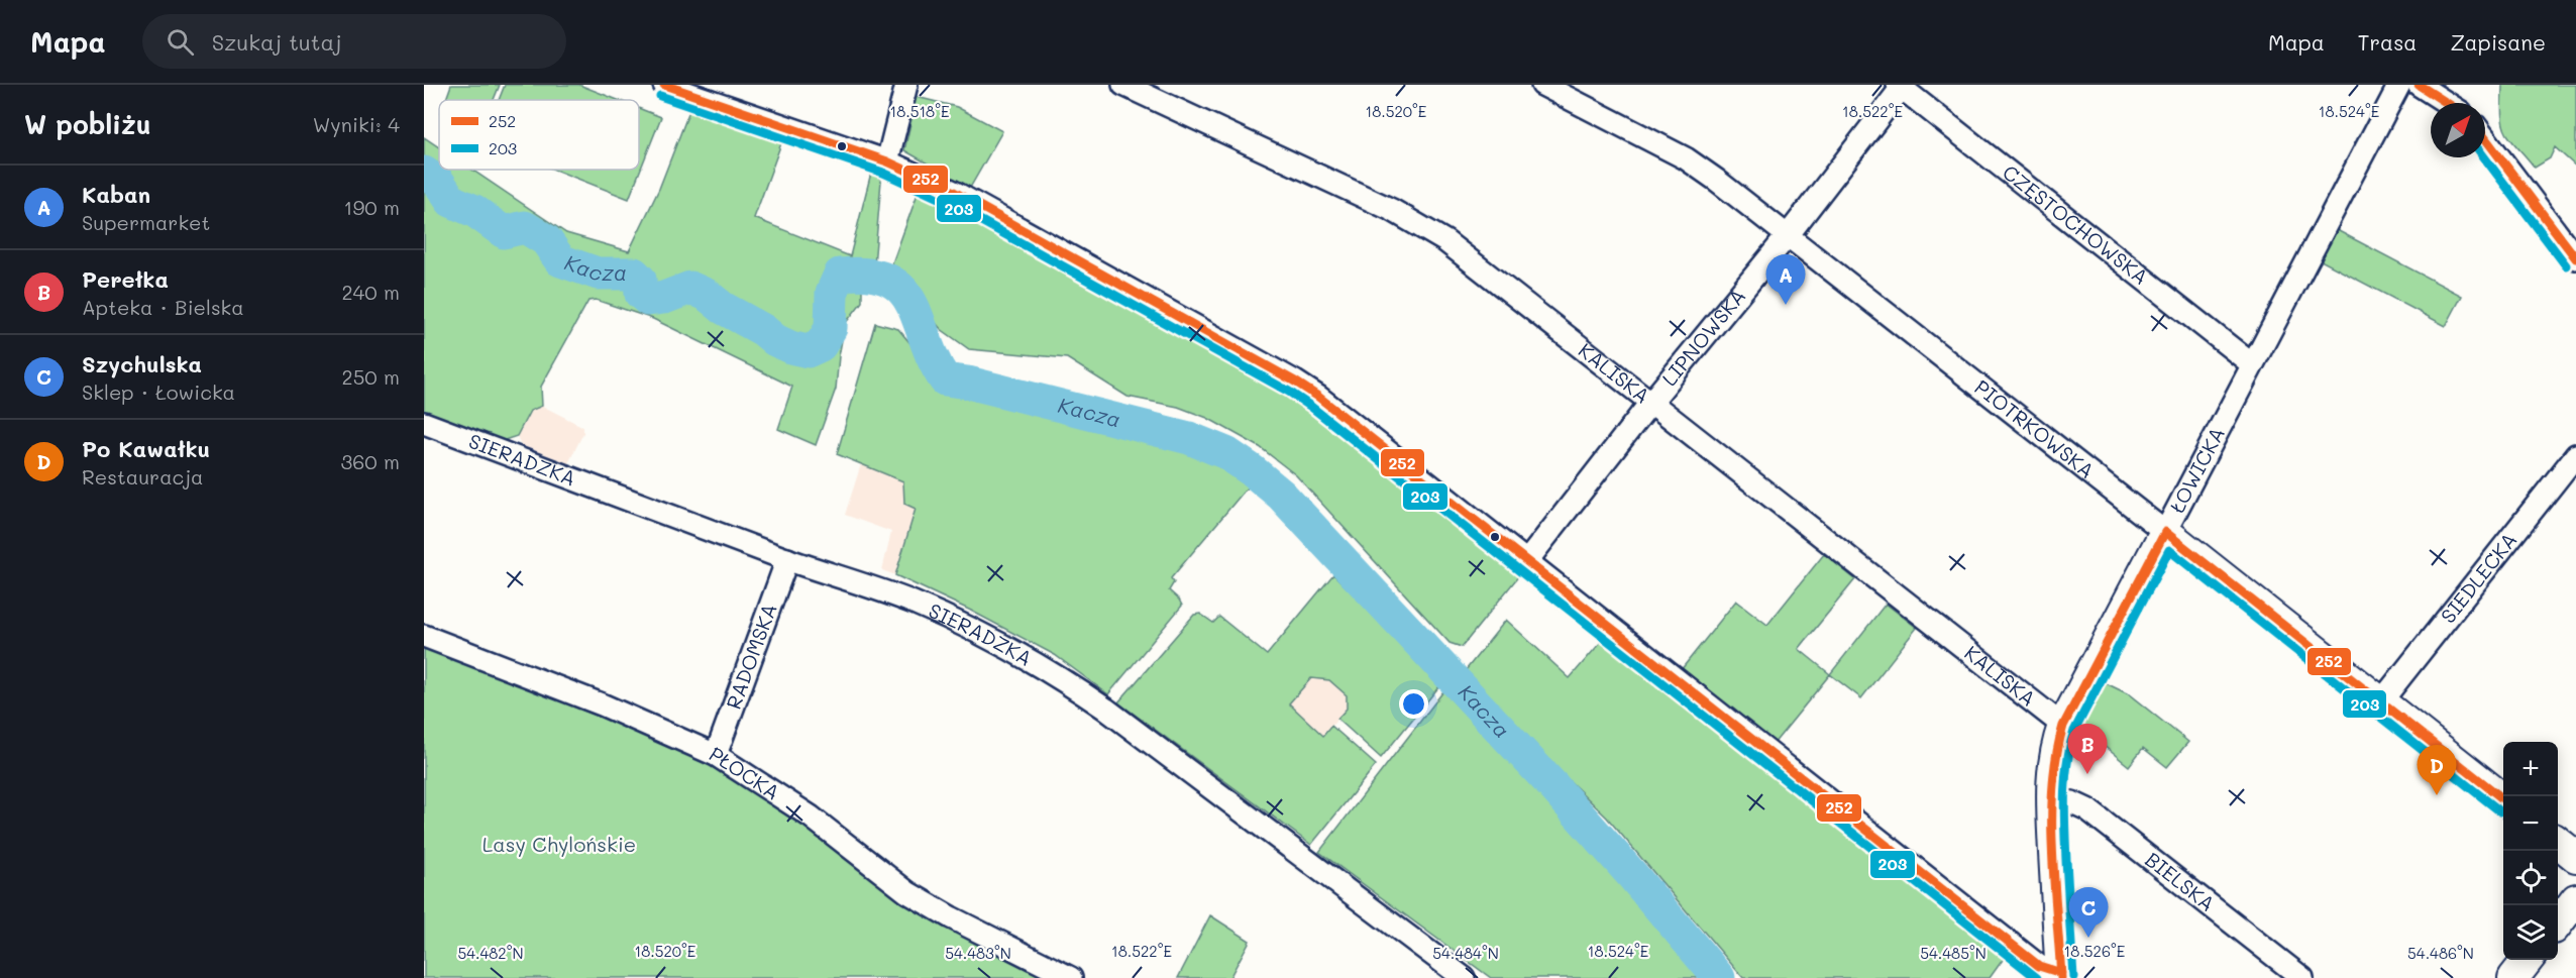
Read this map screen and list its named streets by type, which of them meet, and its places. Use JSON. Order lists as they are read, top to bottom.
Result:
{
  "streets": {
    "street": [
      "CZĘSTOCHOWSKA",
      "LIPNOWSKA",
      "KALISKA",
      "PIOTRKOWSKA",
      "SIERADZKA",
      "ŁOWICKA",
      "SIEDLECKA",
      "RADOMSKA",
      "PŁOCKA",
      "BIELSKA"
    ]
  },
  "crossings": [
    ["CZĘSTOCHOWSKA", "LIPNOWSKA"],
    ["CZĘSTOCHOWSKA", "ŁOWICKA"],
    ["LIPNOWSKA", "KALISKA"],
    ["LIPNOWSKA", "PIOTRKOWSKA"],
    ["KALISKA", "ŁOWICKA"],
    ["PIOTRKOWSKA", "ŁOWICKA"],
    ["PIOTRKOWSKA", "SIEDLECKA"],
    ["SIERADZKA", "RADOMSKA"],
    ["ŁOWICKA", "BIELSKA"],
    ["RADOMSKA", "PŁOCKA"]
  ],
  "water": ["Kacza"],
  "parks": ["Lasy Chylońskie"],
  "lines": ["transit line 252", "transit line 203"],
  "legend": ["252", "203"],
  "north": "top right",
  "page": {
    "header": "Mapa",
    "search": "Szukaj tutaj",
    "nav": ["Mapa", "Trasa", "Zapisane"],
    "heading": ["W pobliżu", "Wyniki: 4"],
    "list": [
      {
        "mark": "A",
        "name": "Kaban",
        "note": "Supermarket",
        "value": "190 m"
      },
      {
        "mark": "B",
        "name": "Perełka",
        "note": "Apteka · Bielska",
        "value": "240 m"
      },
      {
        "mark": "C",
        "name": "Szychulska",
        "note": "Sklep · Łowicka",
        "value": "250 m"
      },
      {
        "mark": "D",
        "name": "Po Kawałku",
        "note": "Restauracja",
        "value": "360 m"
      }
    ],
    "pins": [
      "A",
      "B",
      "D",
      "C"
    ],
    "map_buttons": ["+", "−"]
  },
  "coordinates": [
    "18.518°E",
    "18.520°E",
    "18.522°E",
    "18.524°E",
    "18.526°E",
    "54.482°N",
    "54.483°N",
    "54.484°N",
    "54.485°N",
    "54.486°N"
  ]
}
